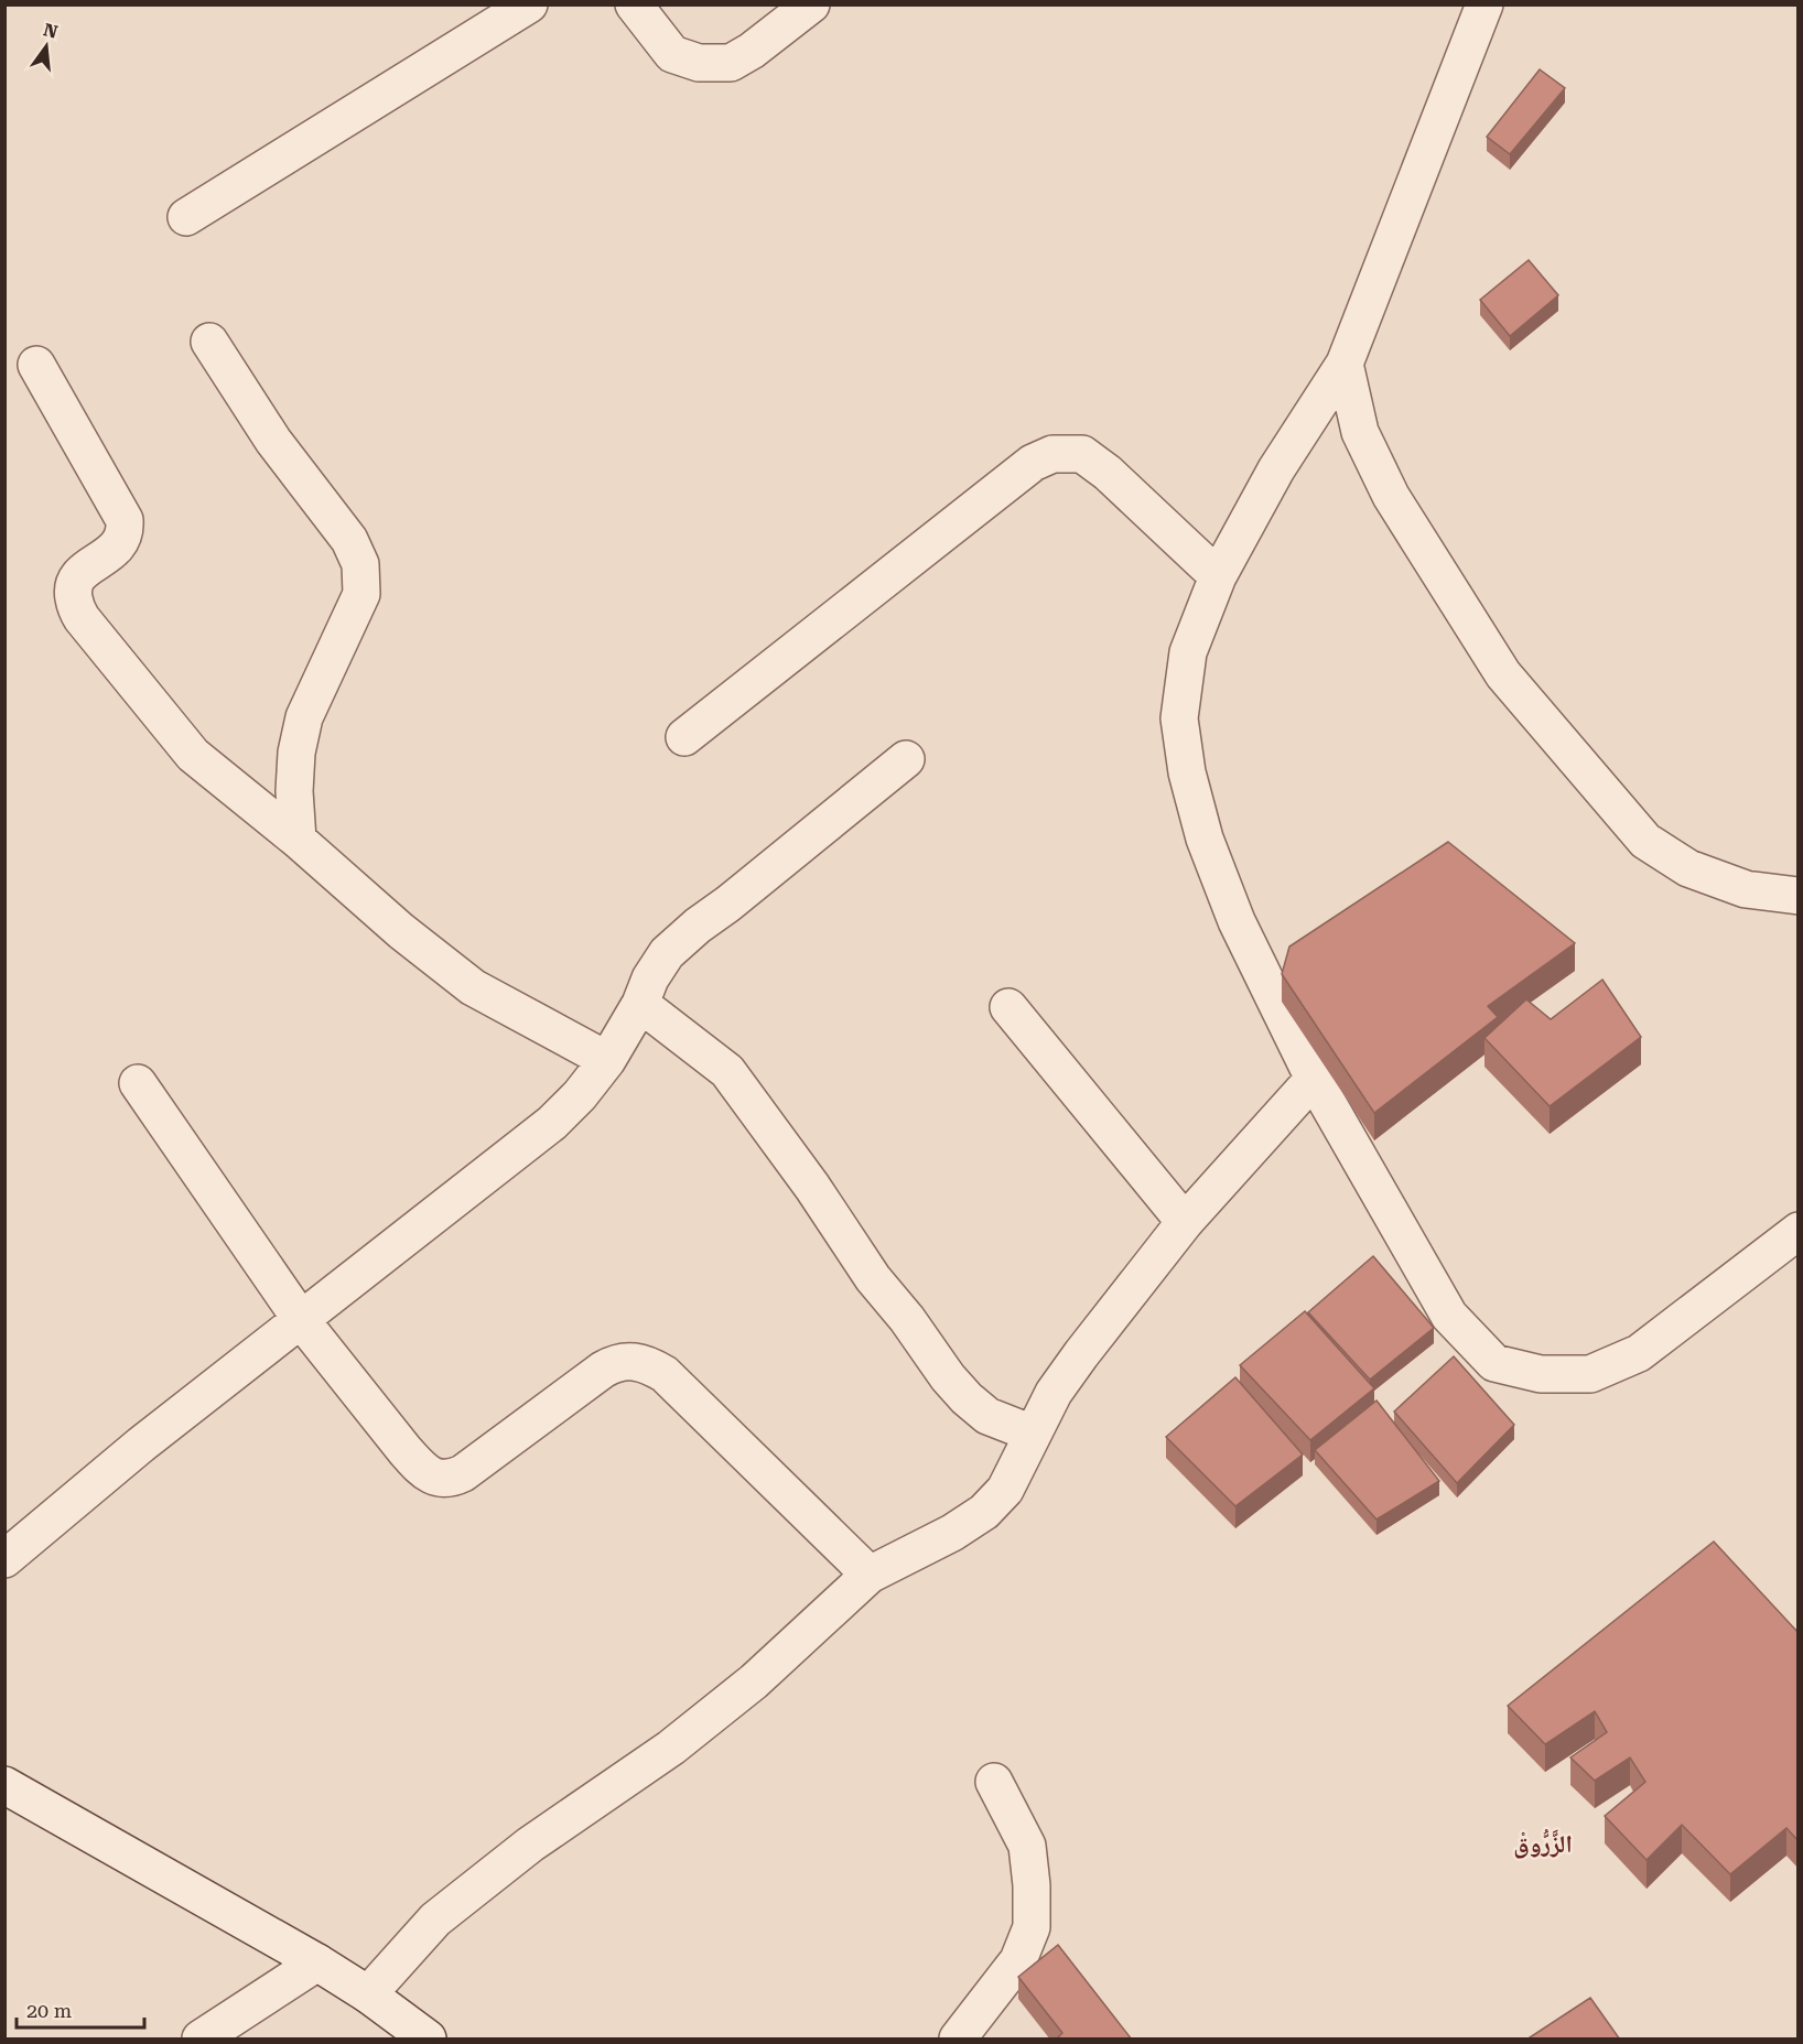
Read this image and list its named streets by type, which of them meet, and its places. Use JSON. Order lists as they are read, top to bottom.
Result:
{
  "districts": ["الزَّرُّوقْ"],
  "scale_bar": "20 m",
  "north": "top"
}
